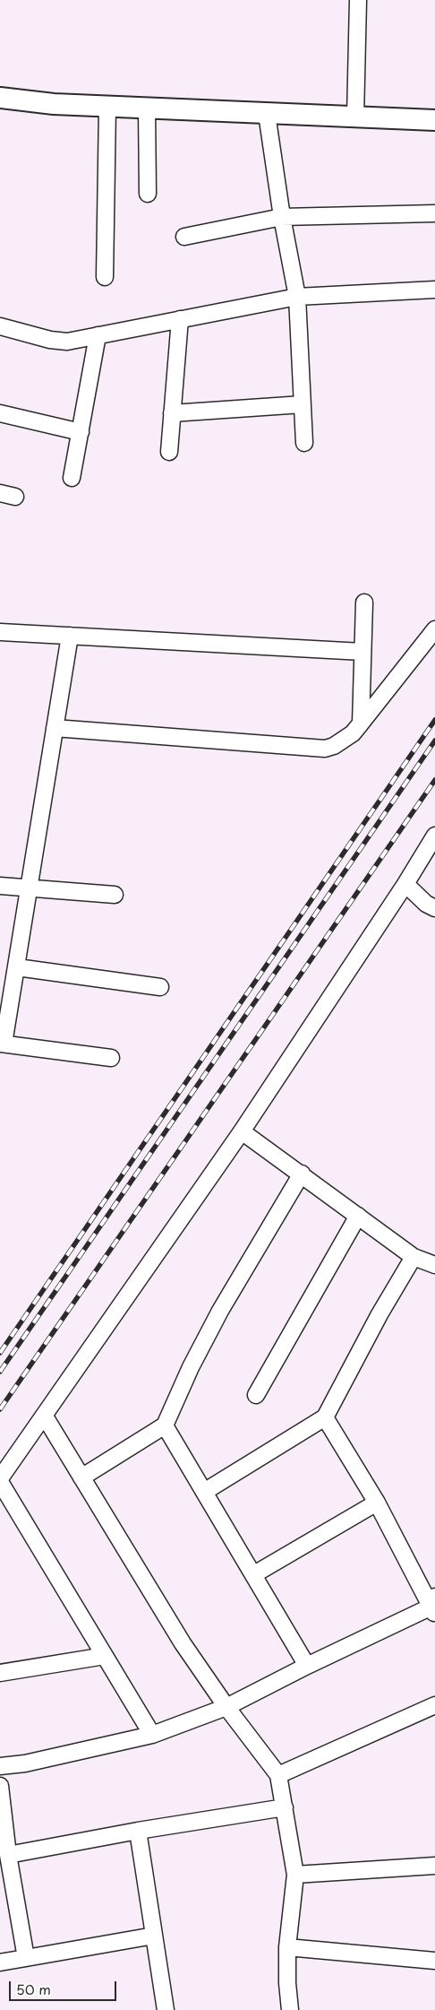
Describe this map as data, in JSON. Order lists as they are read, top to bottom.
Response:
{
  "scale_bar": "50 m"
}
